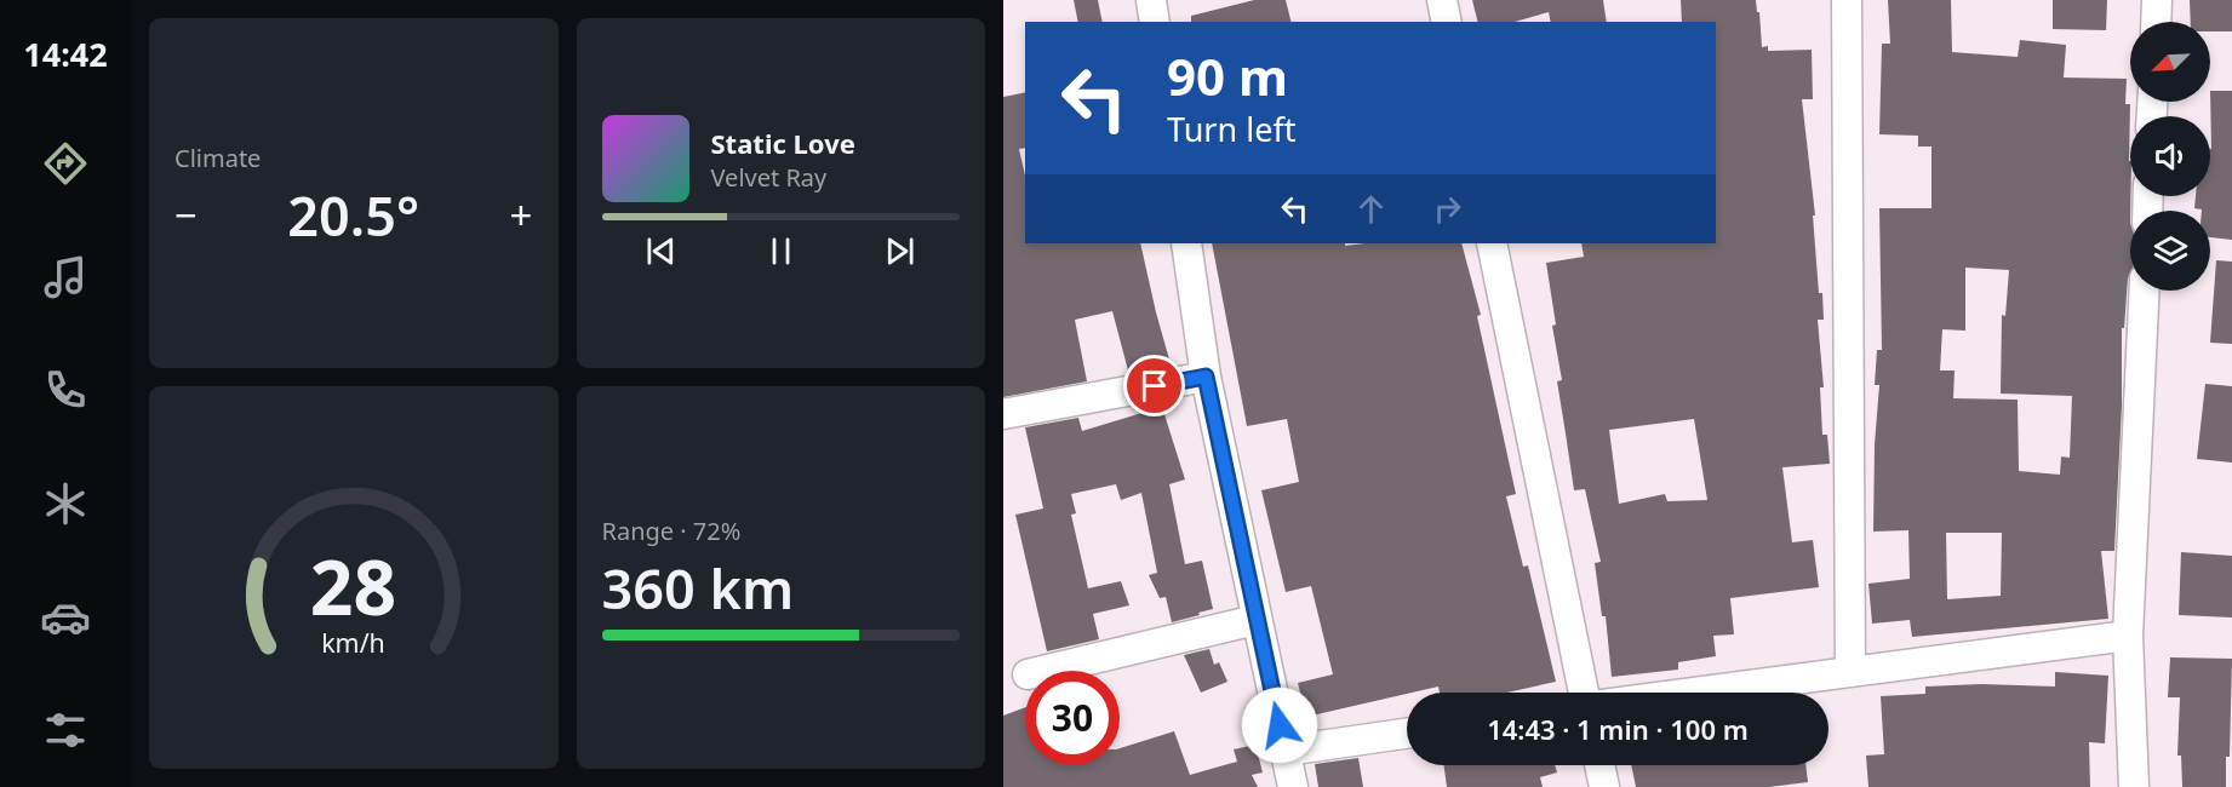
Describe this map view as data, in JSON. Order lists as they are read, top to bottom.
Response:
{
  "north": "bottom left",
  "page": {
    "tabs": "14:42",
    "tile": [
      "Climate",
      ["Range · 72%", "360 km"]
    ],
    "turn": ["90 m", "Turn left"],
    "song": ["Static Love", "Velvet Ray"],
    "heat": ["−", "20.5°", "+"],
    "limit": "30",
    "trip": "14:43 · 1 min · 100 m",
    "gauge": ["28", "km/h"]
  }
}
